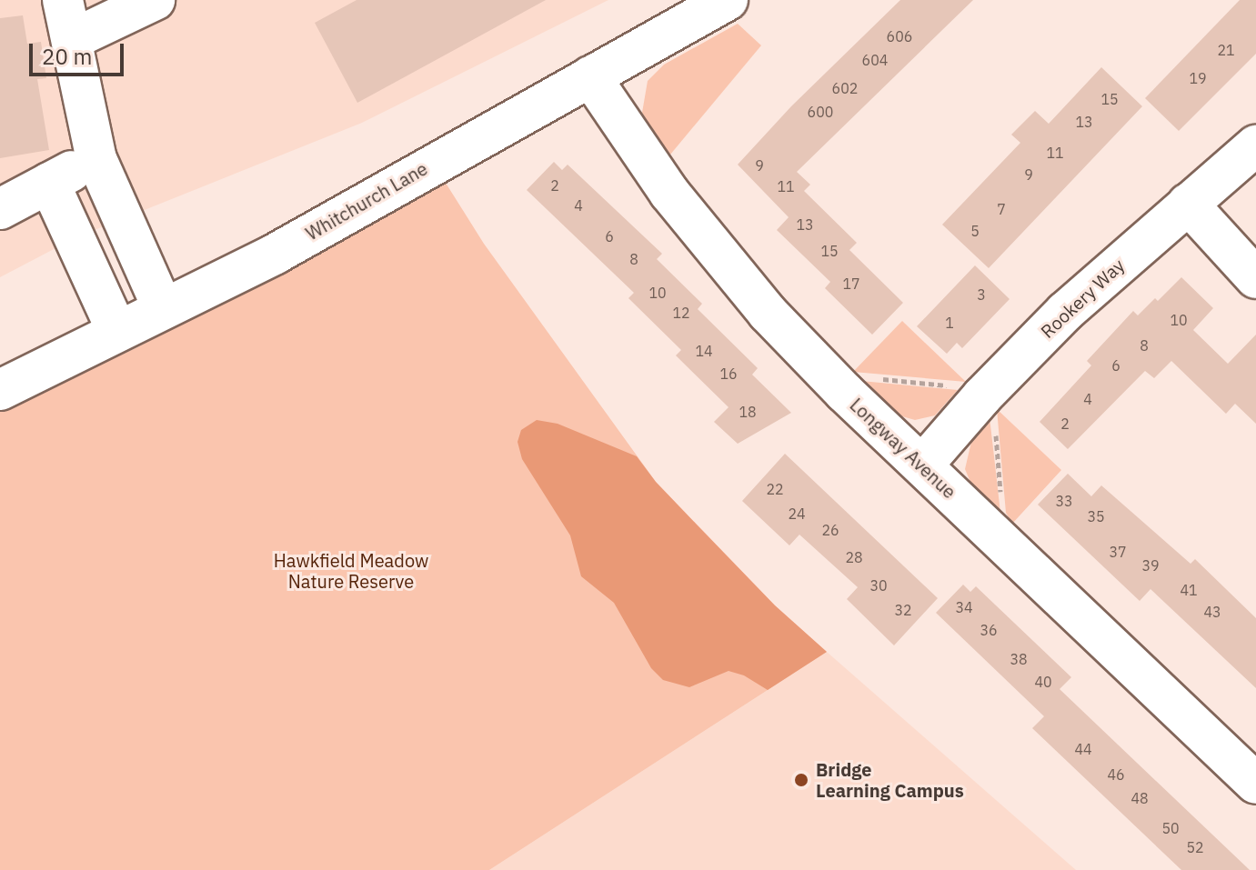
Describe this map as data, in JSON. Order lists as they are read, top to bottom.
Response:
{
  "streets": {
    "street": ["Whitchurch Lane", "Rookery Way", "Longway Avenue"]
  },
  "crossings": [
    ["Whitchurch Lane", "Longway Avenue"],
    ["Rookery Way", "Longway Avenue"]
  ],
  "parks": ["Hawkfield Meadow Nature Reserve"],
  "places": ["Bridge Learning Campus"],
  "house_numbers": [
    "606",
    "21",
    "604",
    "19",
    "602",
    "15",
    "600",
    "13",
    "11",
    "9",
    "9",
    "2",
    "11",
    "4",
    "7",
    "13",
    "5",
    "6",
    "15",
    "8",
    "17",
    "10",
    "3",
    "12",
    "10",
    "1",
    "8",
    "14",
    "6",
    "16",
    "4",
    "18",
    "2",
    "22",
    "33",
    "24",
    "35",
    "26",
    "37",
    "28",
    "39",
    "30",
    "41",
    "34",
    "32",
    "43",
    "36",
    "38",
    "40",
    "44",
    "46",
    "48",
    "50",
    "52"
  ],
  "scale_bar": "20 m"
}
